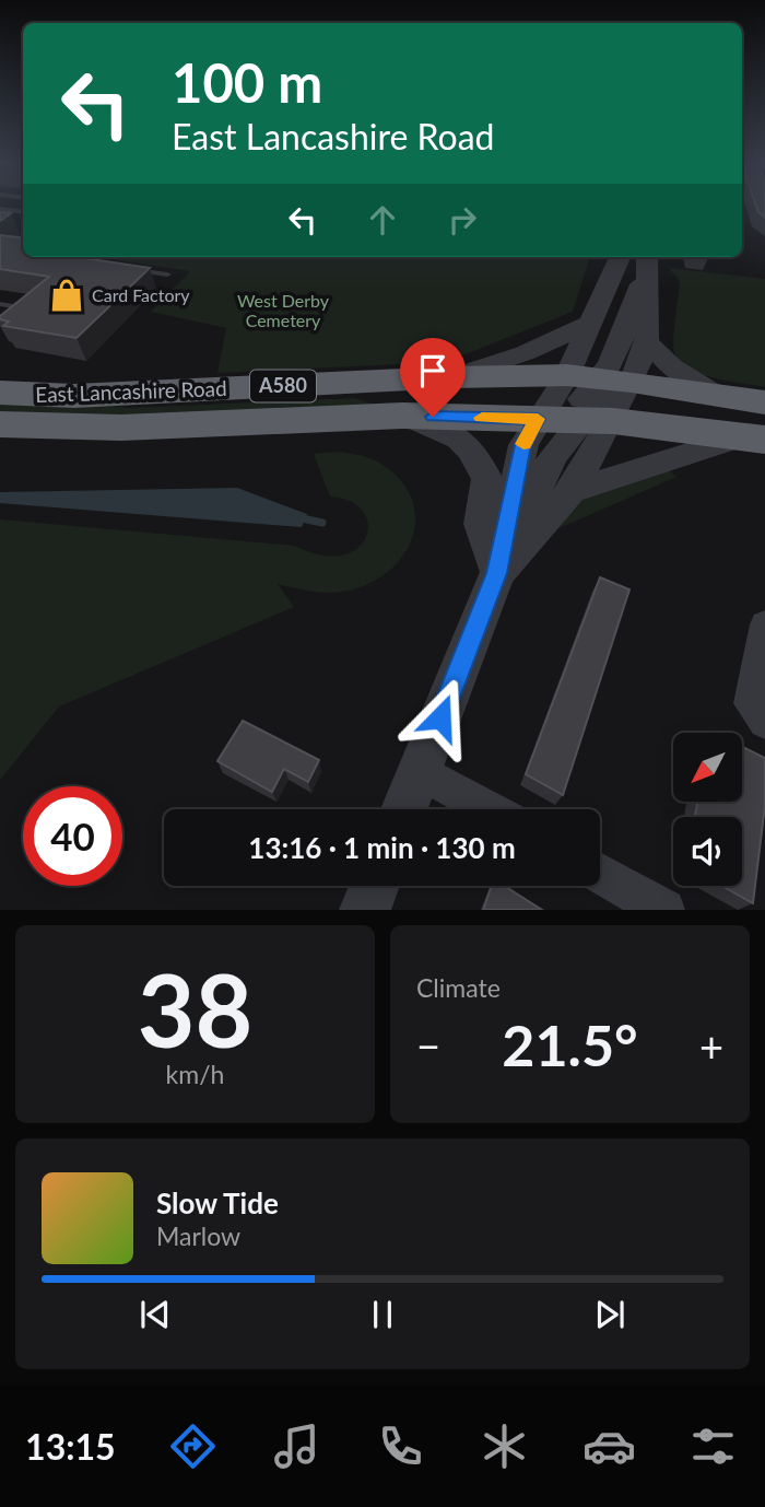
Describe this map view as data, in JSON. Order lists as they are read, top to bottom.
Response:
{
  "streets": {
    "highway": ["A580", "East Lancashire Road"]
  },
  "parks": ["West Derby Cemetery"],
  "places": {
    "shop": ["Card Factory"]
  },
  "north": "bottom left",
  "page": {
    "turn": ["100 m", "East Lancashire Road"],
    "limit": "40",
    "trip": "13:16 · 1 min · 130 m",
    "tile": [
      ["38", "km/h"],
      "Climate"
    ],
    "heat": ["−", "21.5°", "+"],
    "song": ["Slow Tide", "Marlow"],
    "tabs": "13:15"
  }
}
